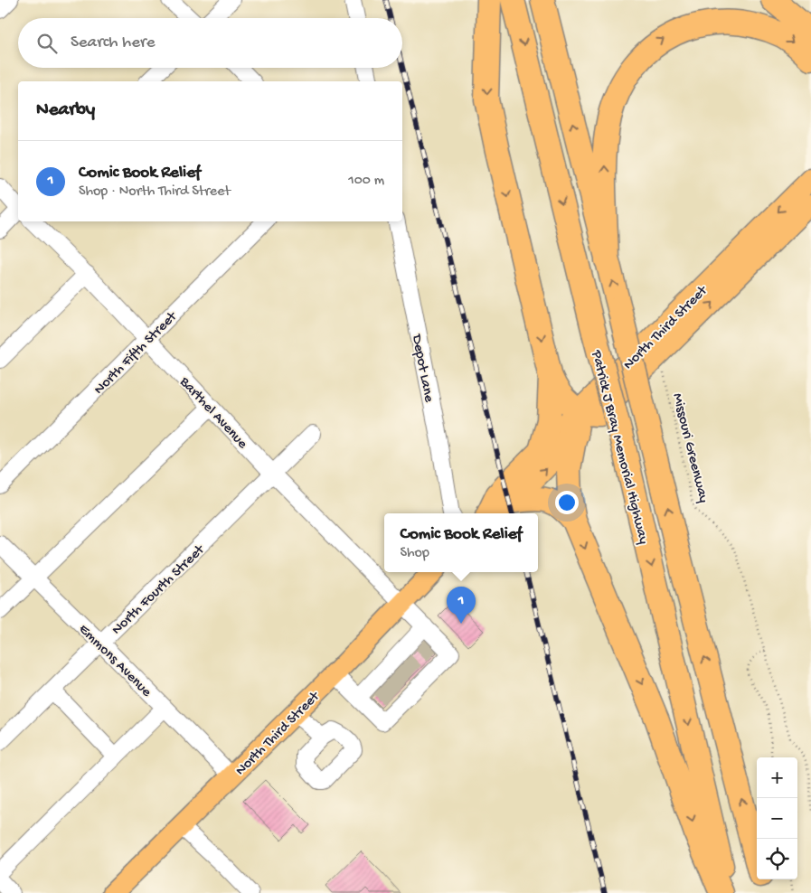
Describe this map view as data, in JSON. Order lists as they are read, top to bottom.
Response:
{
  "streets": {
    "highway": ["Patrick J Bray Memorial Highway"],
    "main road": ["North Third Street"],
    "street": [
      "North Fifth Street",
      "Depot Lane",
      "Barthel Avenue",
      "North Fourth Street",
      "Emmons Avenue"
    ],
    "path": ["Missouri Greenway"]
  },
  "crossings": [
    ["North Third Street", "Barthel Avenue"],
    ["North Third Street", "Emmons Avenue"],
    ["North Fifth Street", "Barthel Avenue"],
    ["Barthel Avenue", "North Fourth Street"],
    ["North Fourth Street", "Emmons Avenue"]
  ],
  "page": {
    "search": "Search here",
    "heading": "Nearby",
    "list": [
      {
        "mark": "1",
        "name": "Comic Book Relief",
        "note": "Shop · North Third Street",
        "value": "100 m"
      }
    ],
    "popup": ["Comic Book Relief", "Shop"],
    "pins": "1",
    "map_buttons": ["+", "−"]
  }
}
